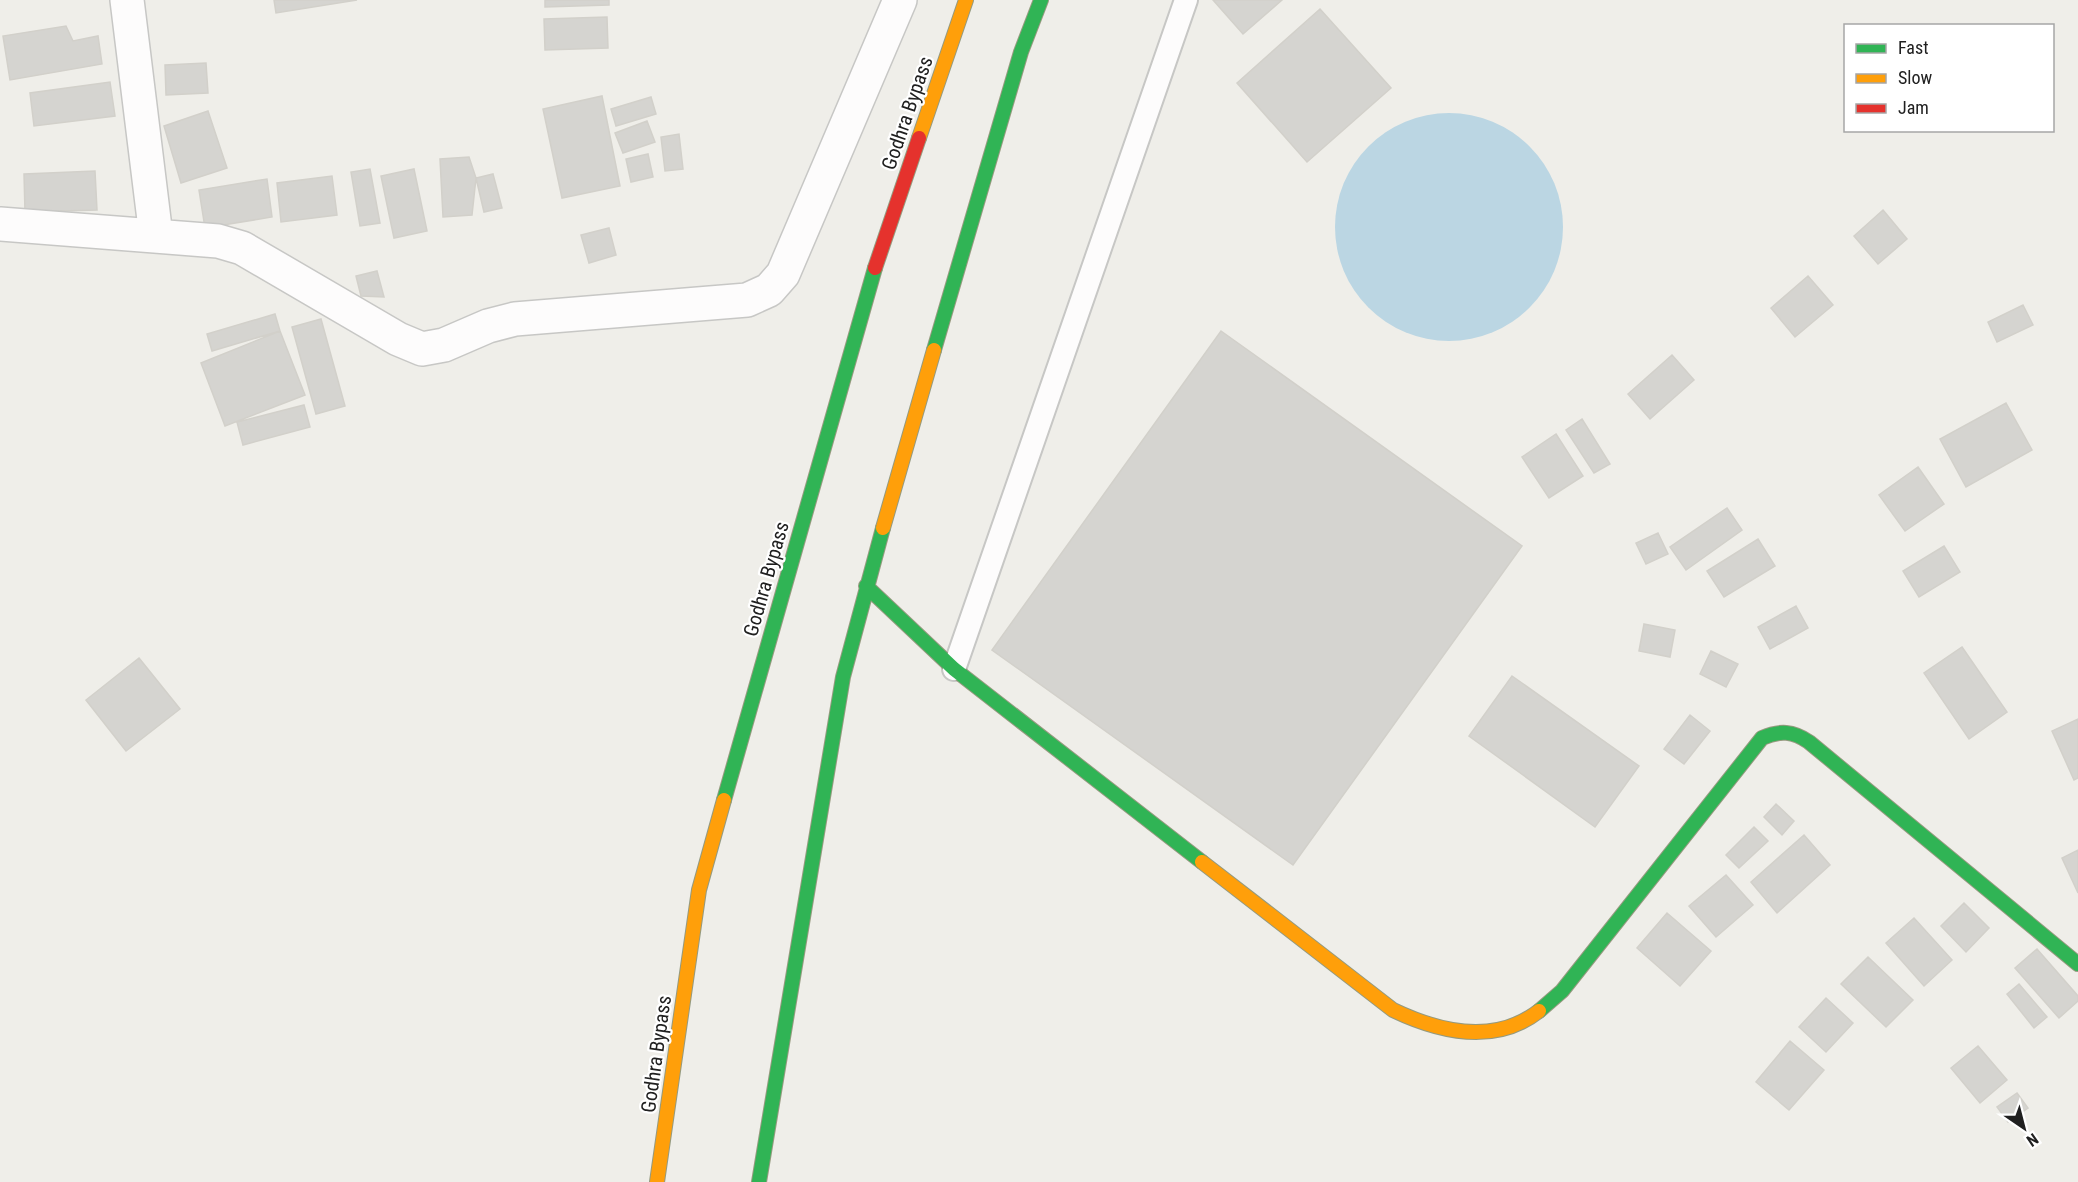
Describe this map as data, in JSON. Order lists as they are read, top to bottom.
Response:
{
  "streets": {
    "main road": ["Godhra Bypass"]
  },
  "legend": ["Fast", "Slow", "Jam"],
  "north": "bottom right"
}
